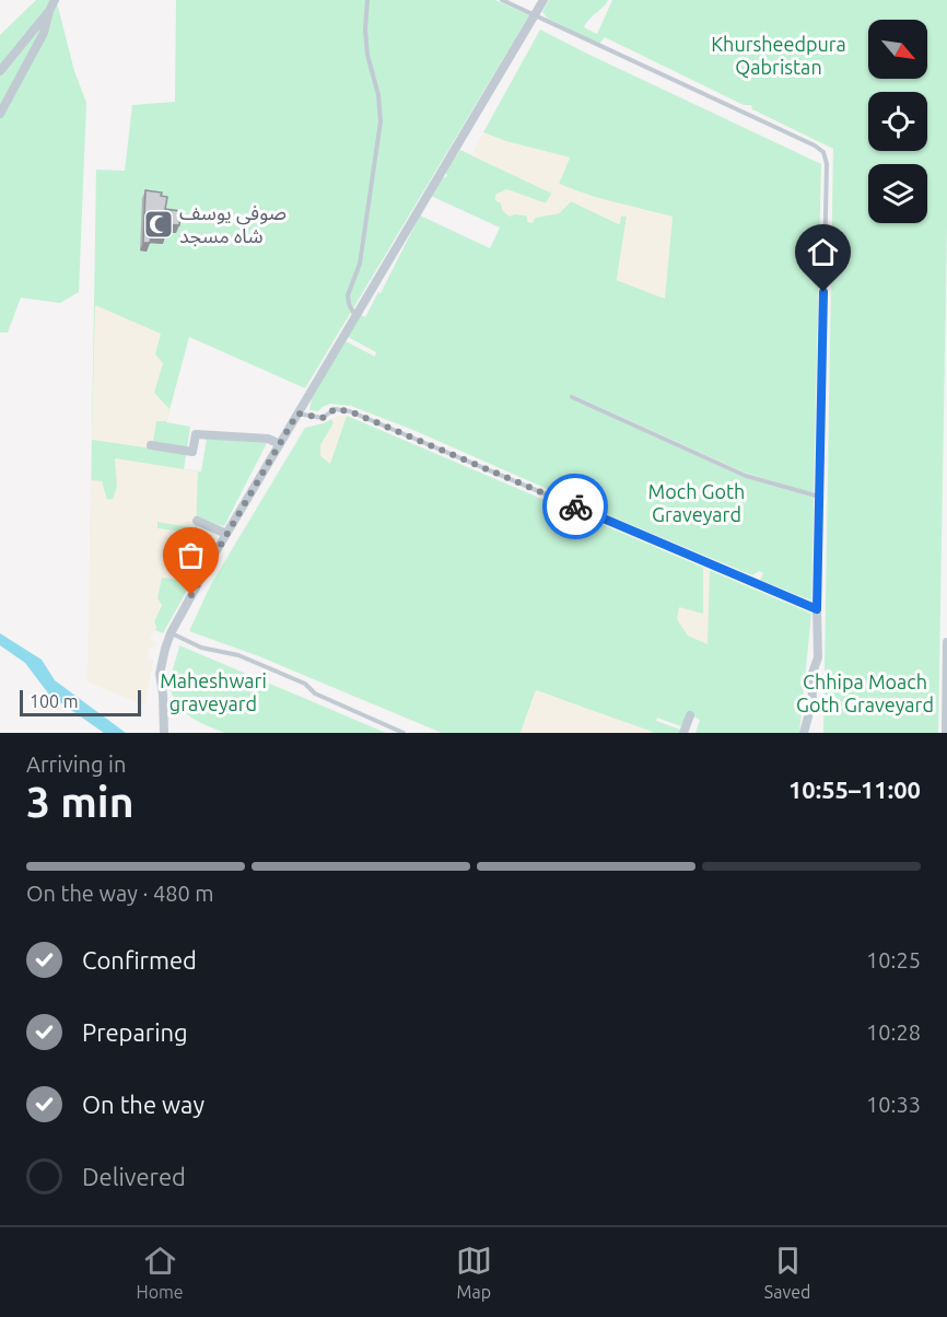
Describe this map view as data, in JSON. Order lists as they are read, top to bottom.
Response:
{
  "parks": [
    "Khursheedpura Qabristan",
    "Moch Goth Graveyard",
    "Maheshwari graveyard",
    "Chhipa Moach Goth Graveyard"
  ],
  "places": {
    "mosque": ["صوفی یوسف شاہ مسجد"]
  },
  "scale_bar": "100 m",
  "north": "bottom right",
  "page": {
    "scale": "100 m",
    "heading": ["3 min", "Arriving in", "10:55–11:00"],
    "bar": "On the way · 480 m",
    "list": [
      ["Confirmed", "10:25"],
      ["Preparing", "10:28"],
      ["On the way", "10:33"],
      "Delivered"
    ],
    "tabs": ["Home", "Map", "Saved"]
  }
}
